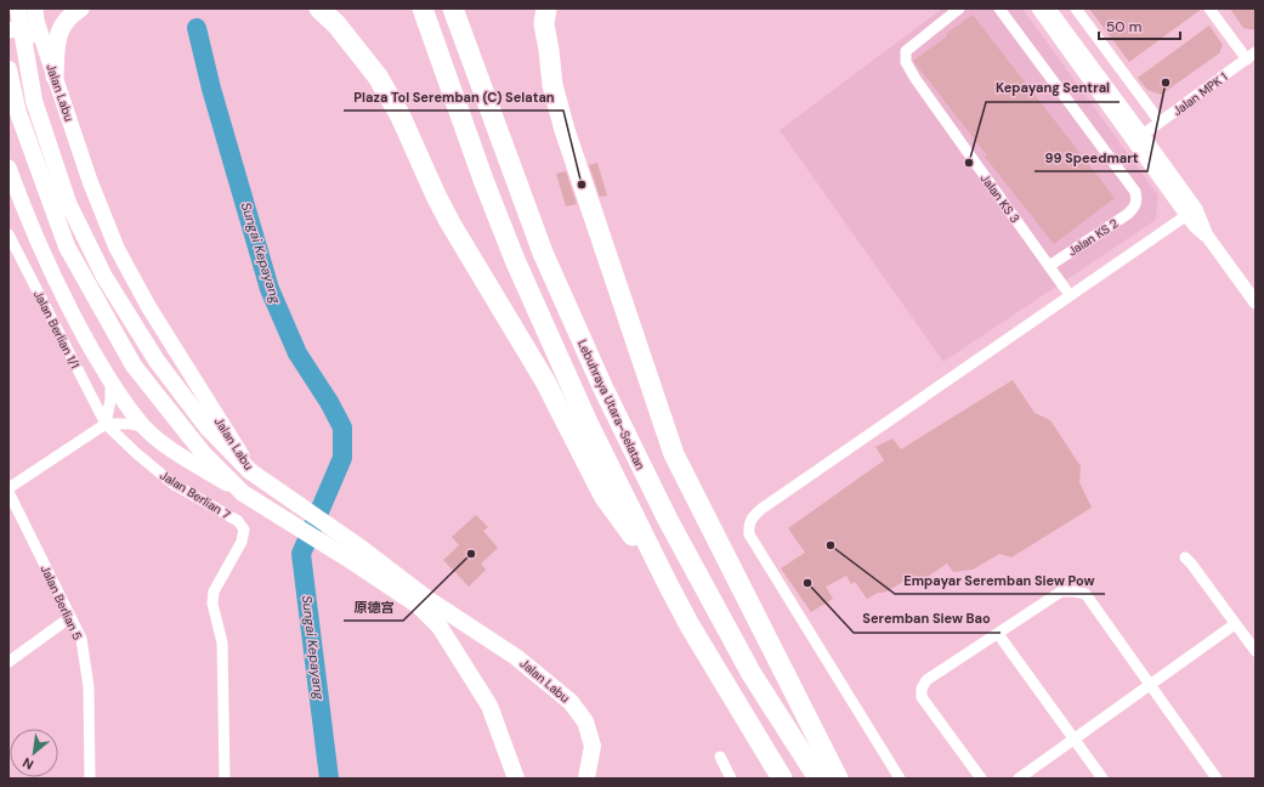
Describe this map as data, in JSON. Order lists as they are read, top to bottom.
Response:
{
  "streets": {
    "highway": ["Lebuhraya Utara–Selatan"],
    "main road": ["Jalan Labu"],
    "street": [
      "Jalan MPK 1",
      "Jalan KS 3",
      "Jalan KS 2",
      "Jalan Berlian 1/1",
      "Jalan Berlian 7",
      "Jalan Berlian 5"
    ]
  },
  "crossings": [
    ["Jalan KS 3", "Jalan KS 2"],
    ["Jalan Berlian 1/1", "Jalan Berlian 7"]
  ],
  "water": ["Sungai Kepayang"],
  "places": [
    "99 Speedmart",
    "Kepayang Sentral",
    "Plaza Tol Seremban (C) Selatan",
    "Empayar Seremban Siew Pow",
    "原德宫",
    "Seremban Siew Bao"
  ],
  "scale_bar": "50 m",
  "north": "bottom left"
}
